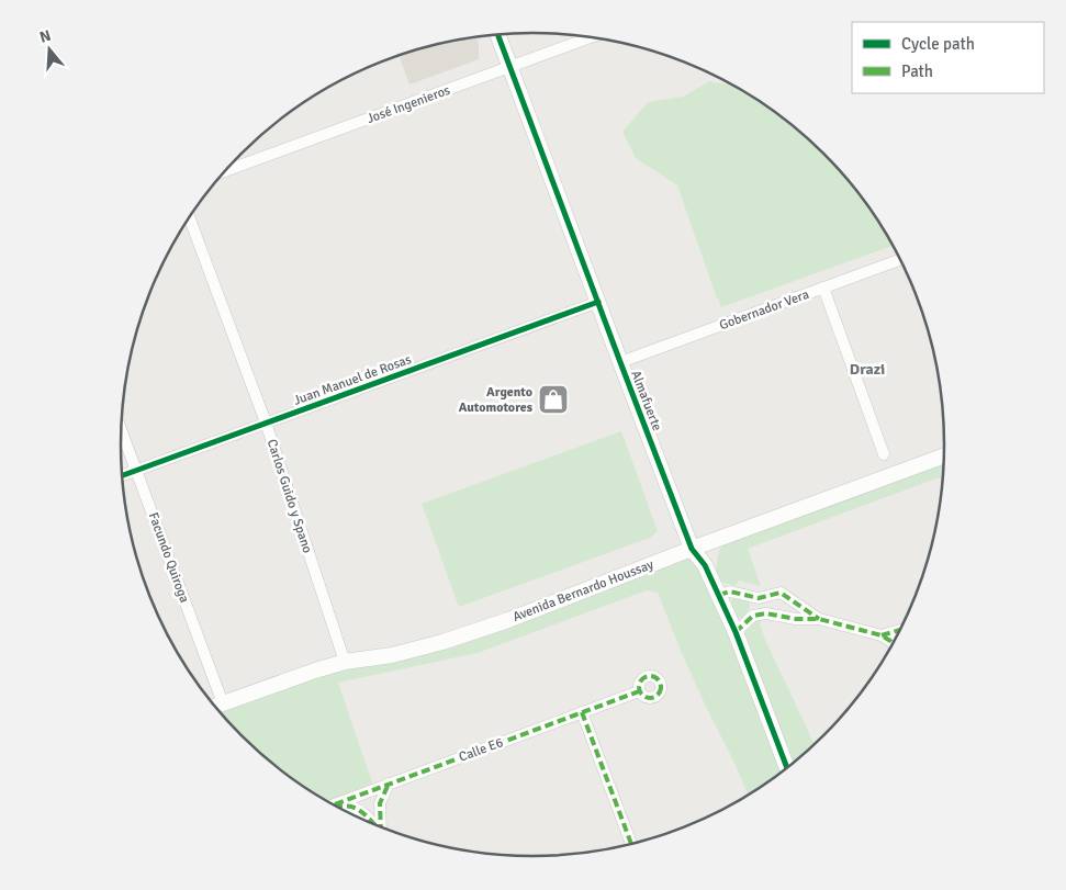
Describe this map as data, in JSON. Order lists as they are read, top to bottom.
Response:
{
  "streets": {
    "street": [
      "José Ingenieros",
      "Gobernador Vera",
      "Juan Manuel de Rosas",
      "Almafuerte",
      "Carlos Guido y Spano",
      "Facundo Quiroga",
      "Avenida Bernardo Houssay",
      "Calle E6"
    ]
  },
  "crossings": [
    ["José Ingenieros", "Almafuerte"],
    ["Gobernador Vera", "Almafuerte"],
    ["Juan Manuel de Rosas", "Almafuerte"],
    ["Juan Manuel de Rosas", "Carlos Guido y Spano"],
    ["Juan Manuel de Rosas", "Facundo Quiroga"],
    ["Almafuerte", "Avenida Bernardo Houssay"],
    ["Carlos Guido y Spano", "Avenida Bernardo Houssay"],
    ["Facundo Quiroga", "Avenida Bernardo Houssay"]
  ],
  "districts": ["Drazi"],
  "places": {
    "shop": ["Argento Automotores"]
  },
  "legend": ["Cycle path", "Path"],
  "north": "top"
}
